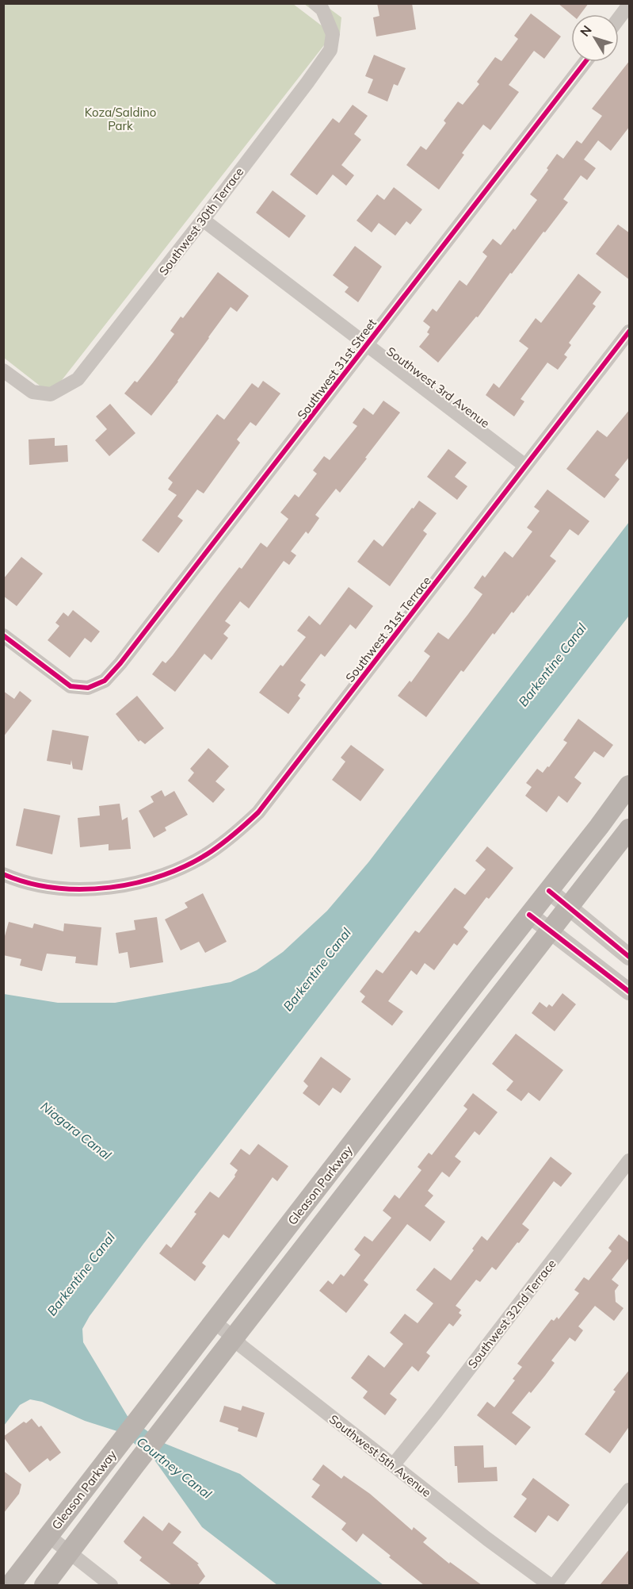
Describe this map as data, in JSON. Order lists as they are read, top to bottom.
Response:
{
  "streets": {
    "main road": ["Gleason Parkway"],
    "street": [
      "Southwest 30th Terrace",
      "Southwest 31st Street",
      "Southwest 3rd Avenue",
      "Southwest 31st Terrace",
      "Southwest 32nd Terrace",
      "Southwest 5th Avenue"
    ]
  },
  "crossings": [
    ["Southwest 30th Terrace", "Southwest 3rd Avenue"],
    ["Southwest 31st Street", "Southwest 3rd Avenue"],
    ["Southwest 3rd Avenue", "Southwest 31st Terrace"],
    ["Gleason Parkway", "Southwest 5th Avenue"],
    ["Southwest 32nd Terrace", "Southwest 5th Avenue"]
  ],
  "water": ["Barkentine Canal", "Niagara Canal", "Courtney Canal"],
  "parks": ["Koza/Saldino Park"],
  "north": "top left"
}
